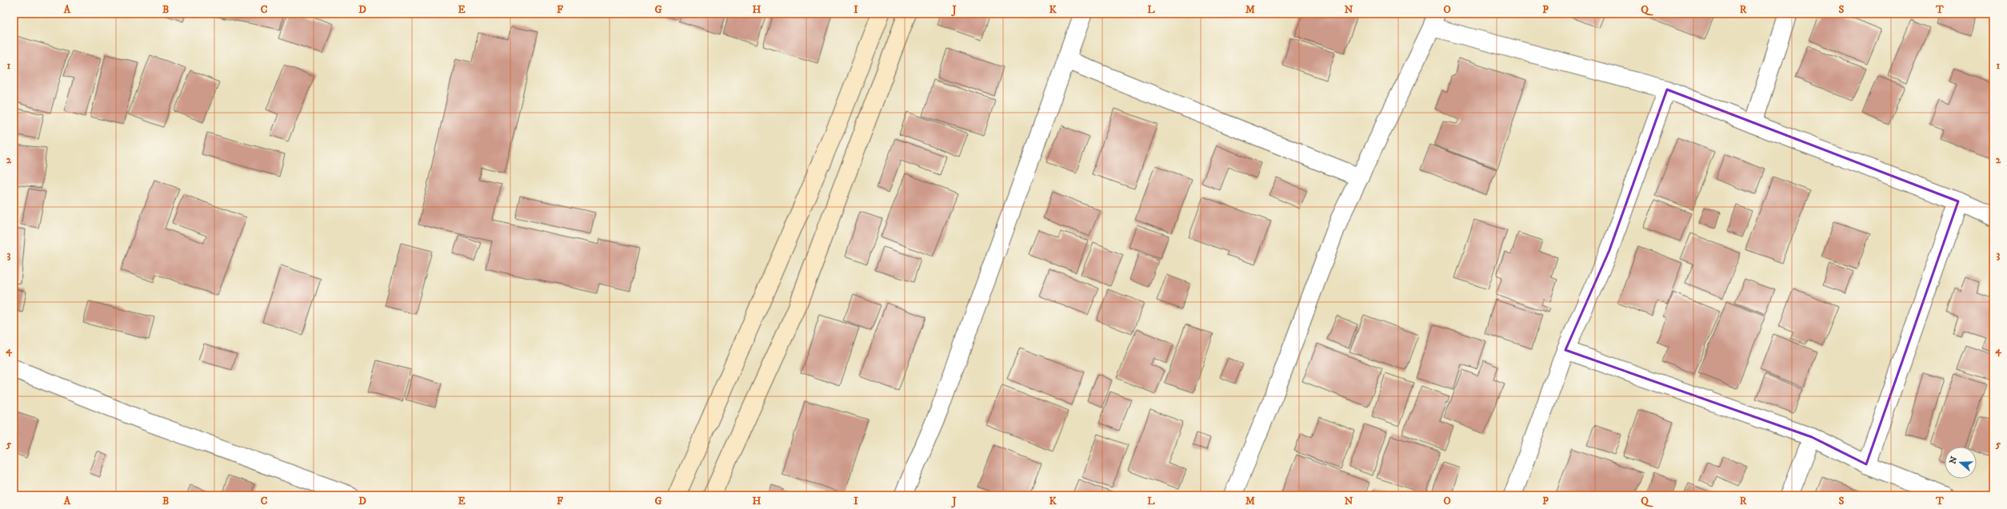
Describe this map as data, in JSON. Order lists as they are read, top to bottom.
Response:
{
  "north": "left",
  "grid": {
    "columns": [
      "A",
      "B",
      "C",
      "D",
      "E",
      "F",
      "G",
      "H",
      "I",
      "J",
      "K",
      "L",
      "M",
      "N",
      "O",
      "P",
      "Q",
      "R",
      "S",
      "T"
    ],
    "rows": [
      "1",
      "2",
      "3",
      "4",
      "5"
    ]
  }
}
